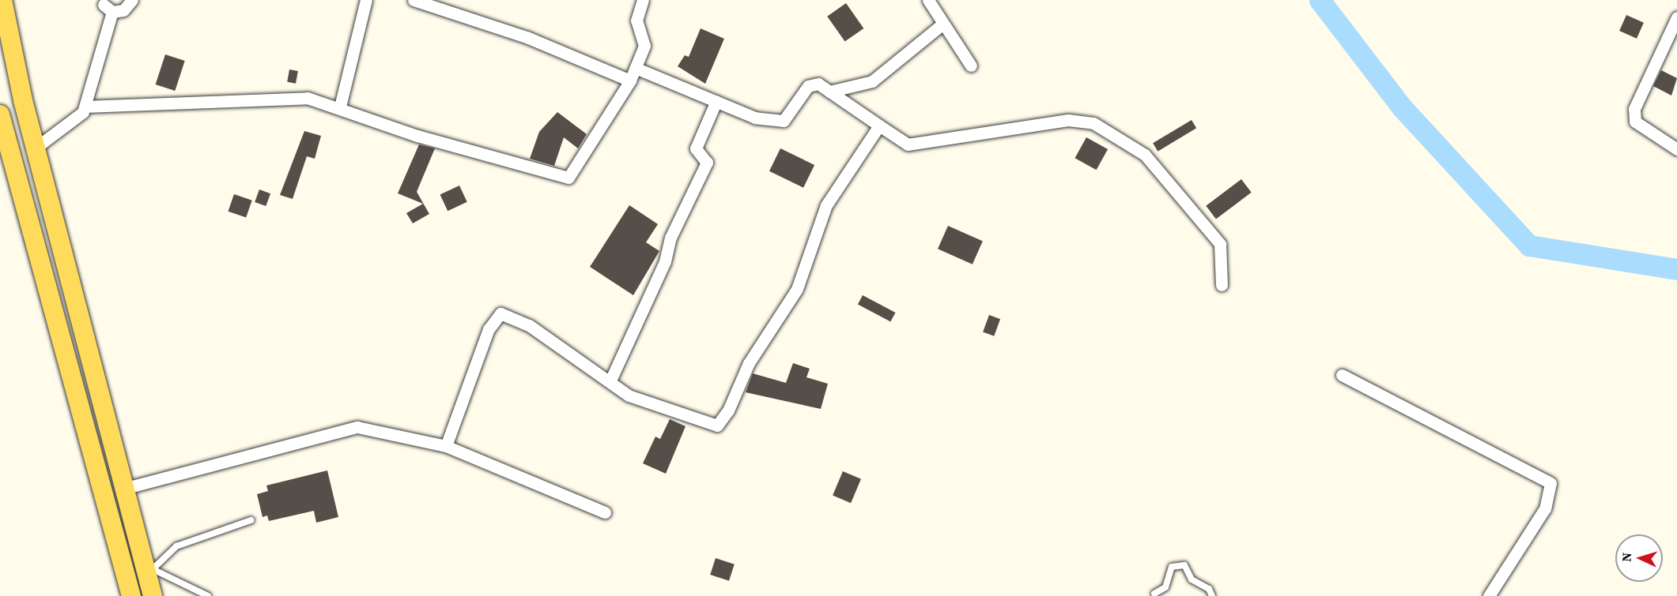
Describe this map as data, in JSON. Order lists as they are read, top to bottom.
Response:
{
  "north": "left"
}
